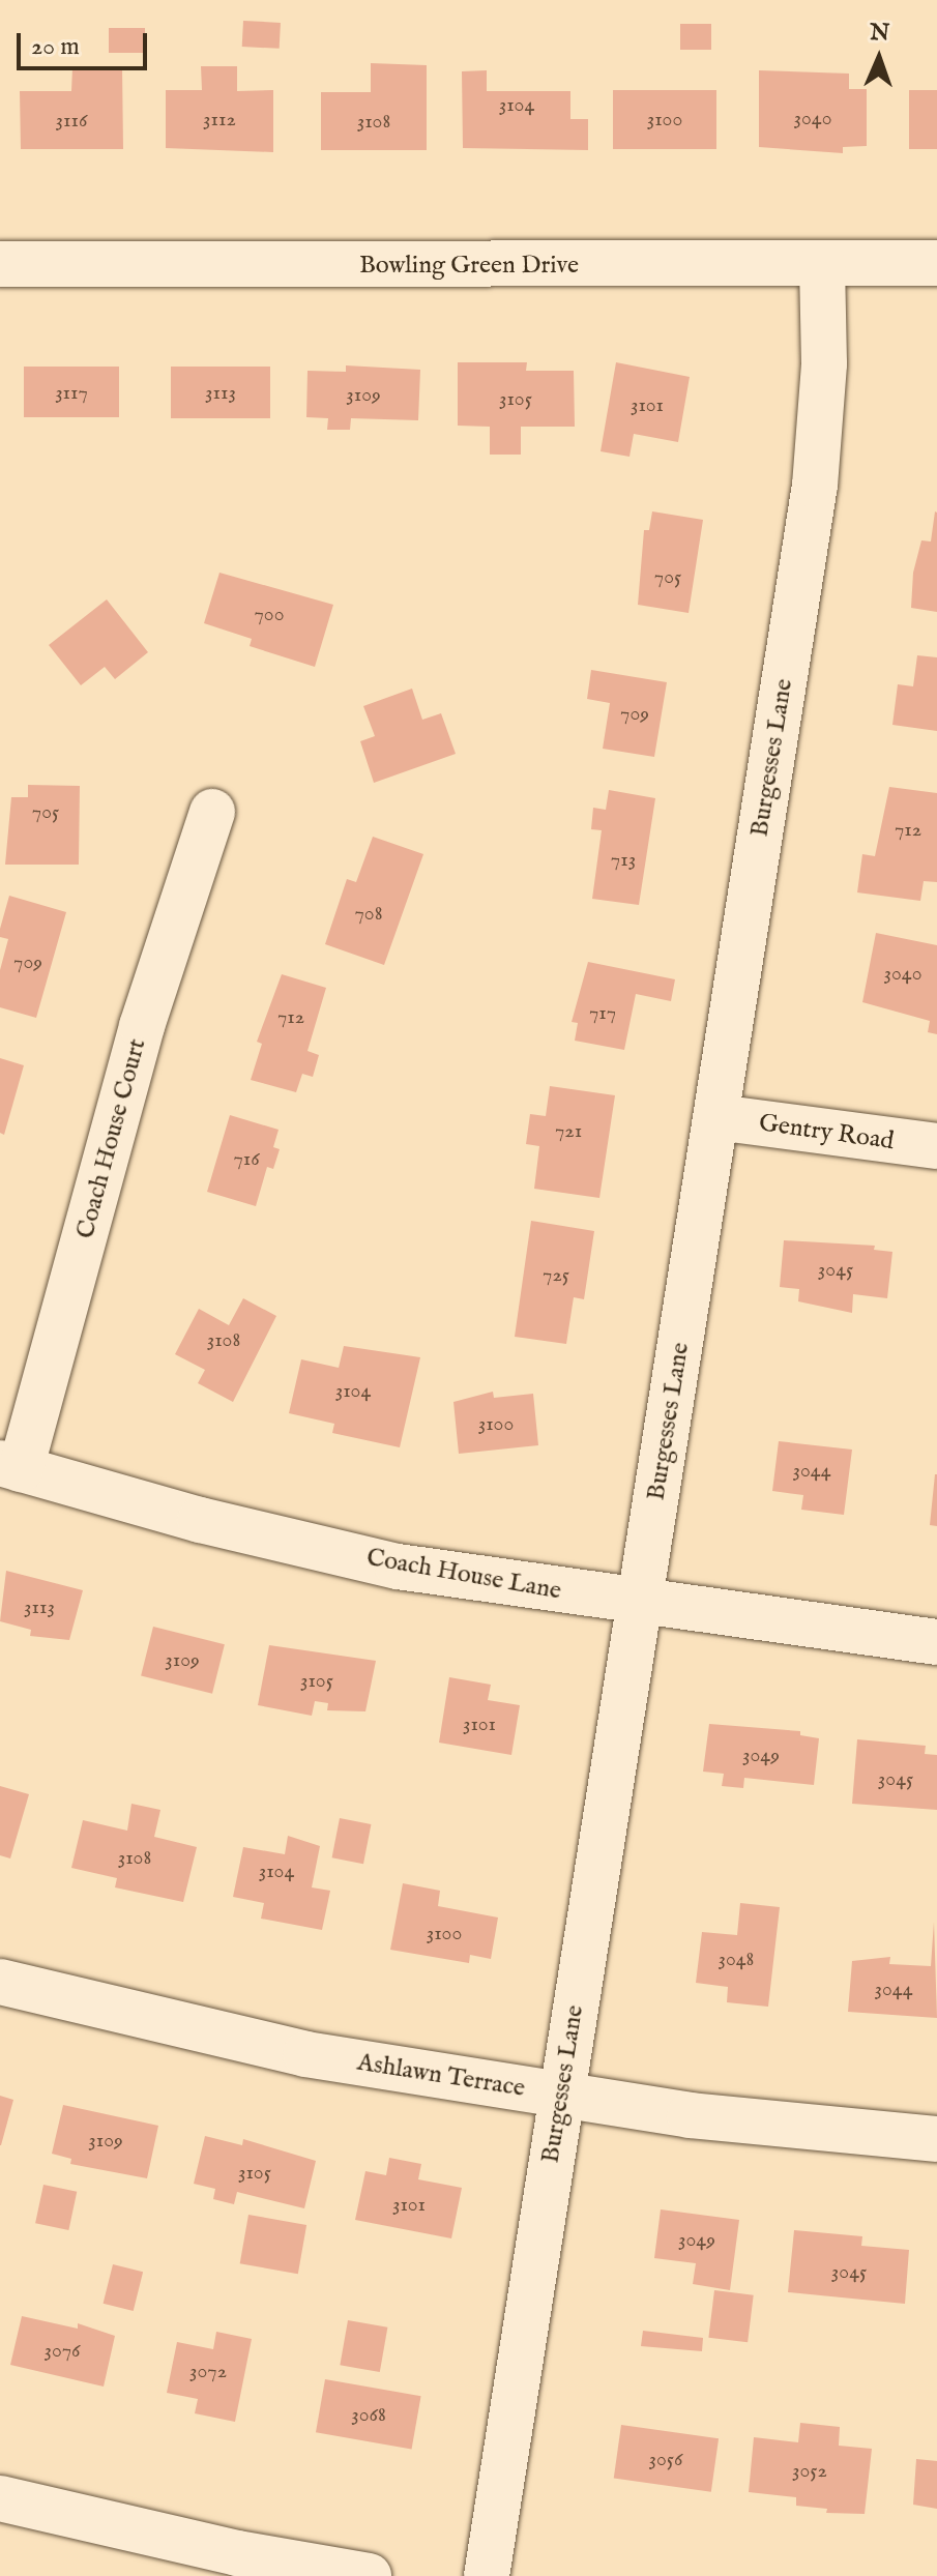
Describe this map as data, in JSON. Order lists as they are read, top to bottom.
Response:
{
  "streets": {
    "street": [
      "Bowling Green Drive",
      "Burgesses Lane",
      "Gentry Road",
      "Coach House Court",
      "Coach House Lane",
      "Ashlawn Terrace"
    ]
  },
  "crossings": [
    ["Bowling Green Drive", "Burgesses Lane"],
    ["Burgesses Lane", "Gentry Road"],
    ["Burgesses Lane", "Coach House Lane"],
    ["Burgesses Lane", "Ashlawn Terrace"],
    ["Coach House Court", "Coach House Lane"]
  ],
  "house_numbers": [
    "3104",
    "3040",
    "3112",
    "3100",
    "3116",
    "3108",
    "3117",
    "3113",
    "3109",
    "3105",
    "3101",
    "705",
    "700",
    "709",
    "705",
    "712",
    "713",
    "708",
    "709",
    "3040",
    "717",
    "712",
    "721",
    "716",
    "3045",
    "725",
    "3108",
    "3104",
    "3100",
    "3044",
    "3113",
    "3109",
    "3105",
    "3101",
    "3049",
    "3045",
    "3108",
    "3104",
    "3100",
    "3048",
    "3044",
    "3109",
    "3105",
    "3101",
    "3049",
    "3045",
    "3076",
    "3072",
    "3068",
    "3056",
    "3052"
  ],
  "scale_bar": "20 m",
  "north": "top"
}
